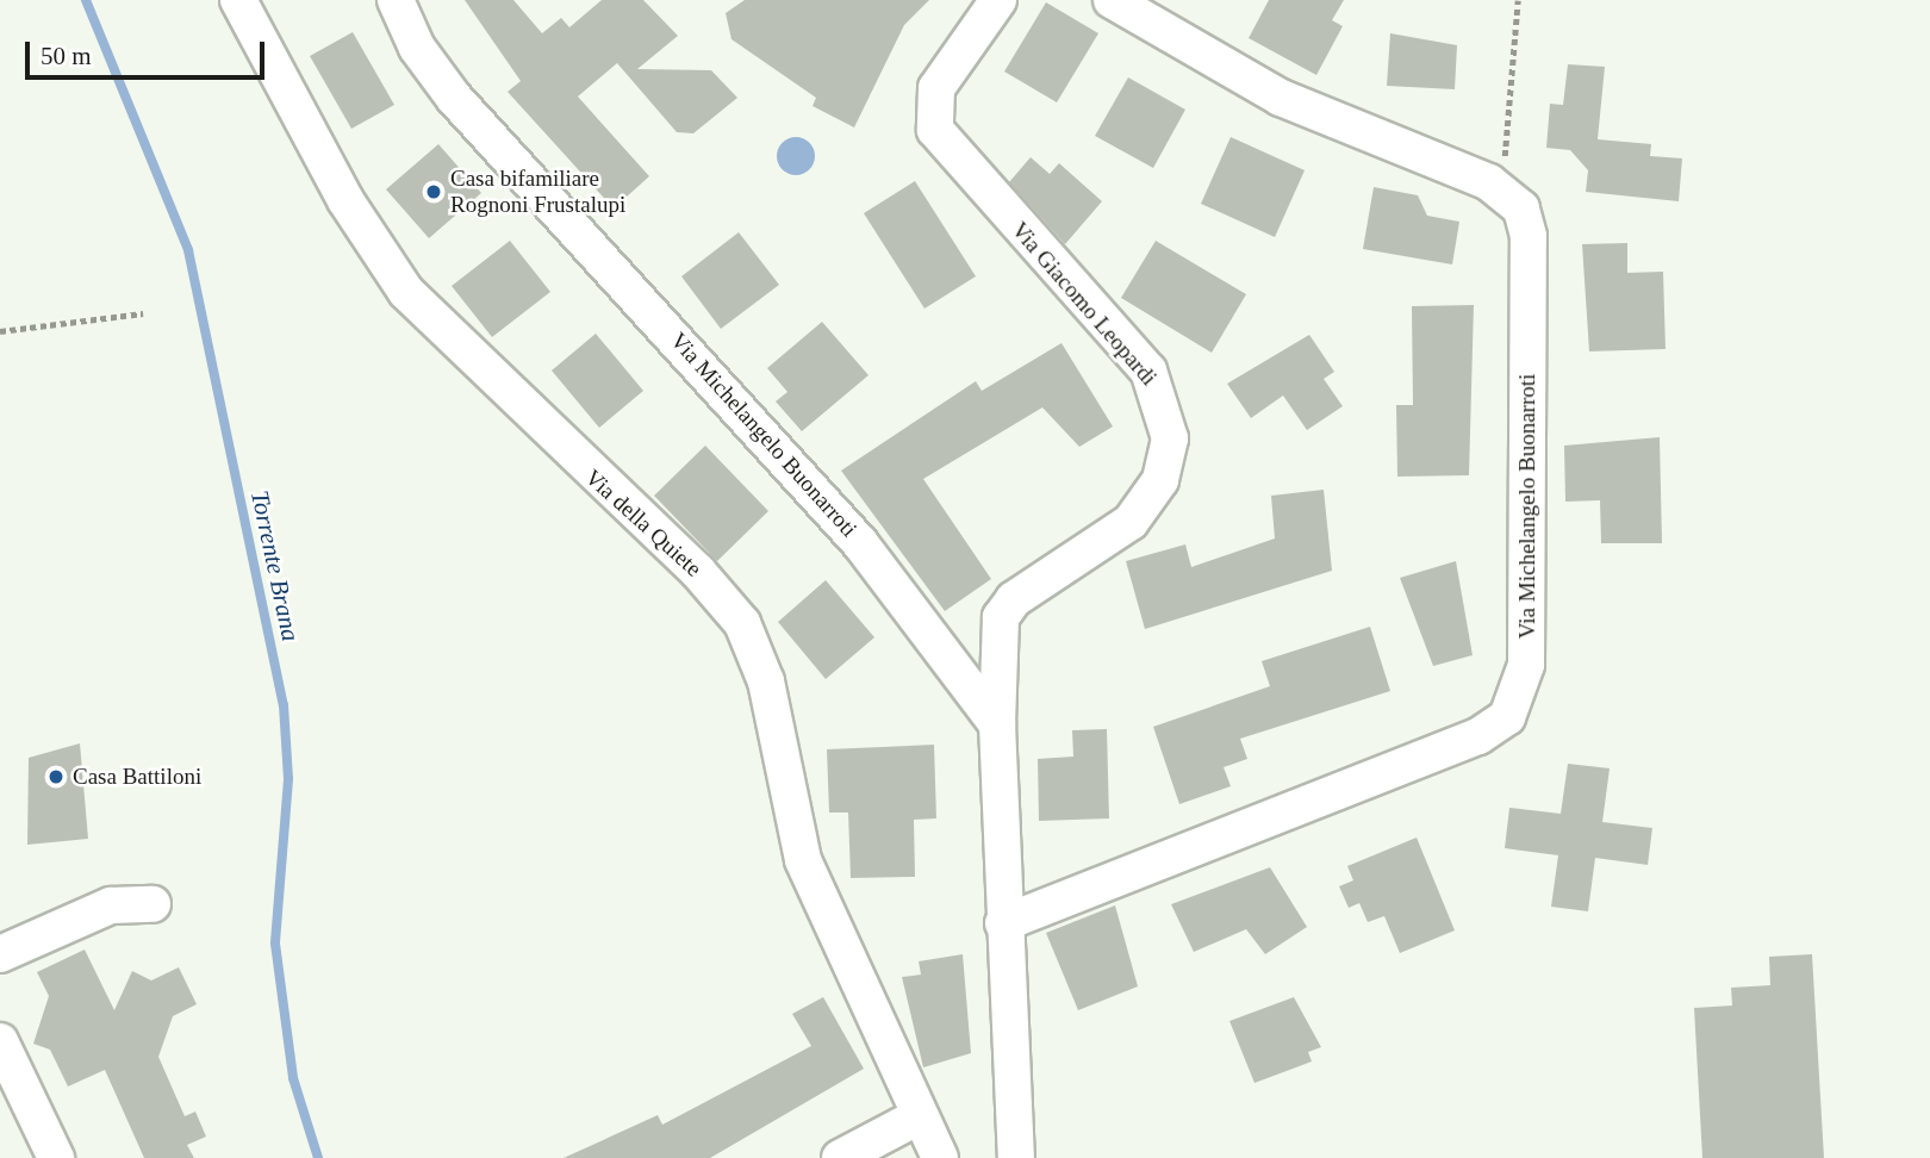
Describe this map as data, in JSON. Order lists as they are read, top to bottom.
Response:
{
  "streets": {
    "street": ["Via Giacomo Leopardi", "Via Michelangelo Buonarroti", "Via della Quiete"]
  },
  "crossings": [
    ["Via Giacomo Leopardi", "Via Michelangelo Buonarroti"]
  ],
  "water": ["Torrente Brana"],
  "places": ["Casa bifamiliare Rognoni Frustalupi", "Casa Battiloni"],
  "scale_bar": "50 m"
}
